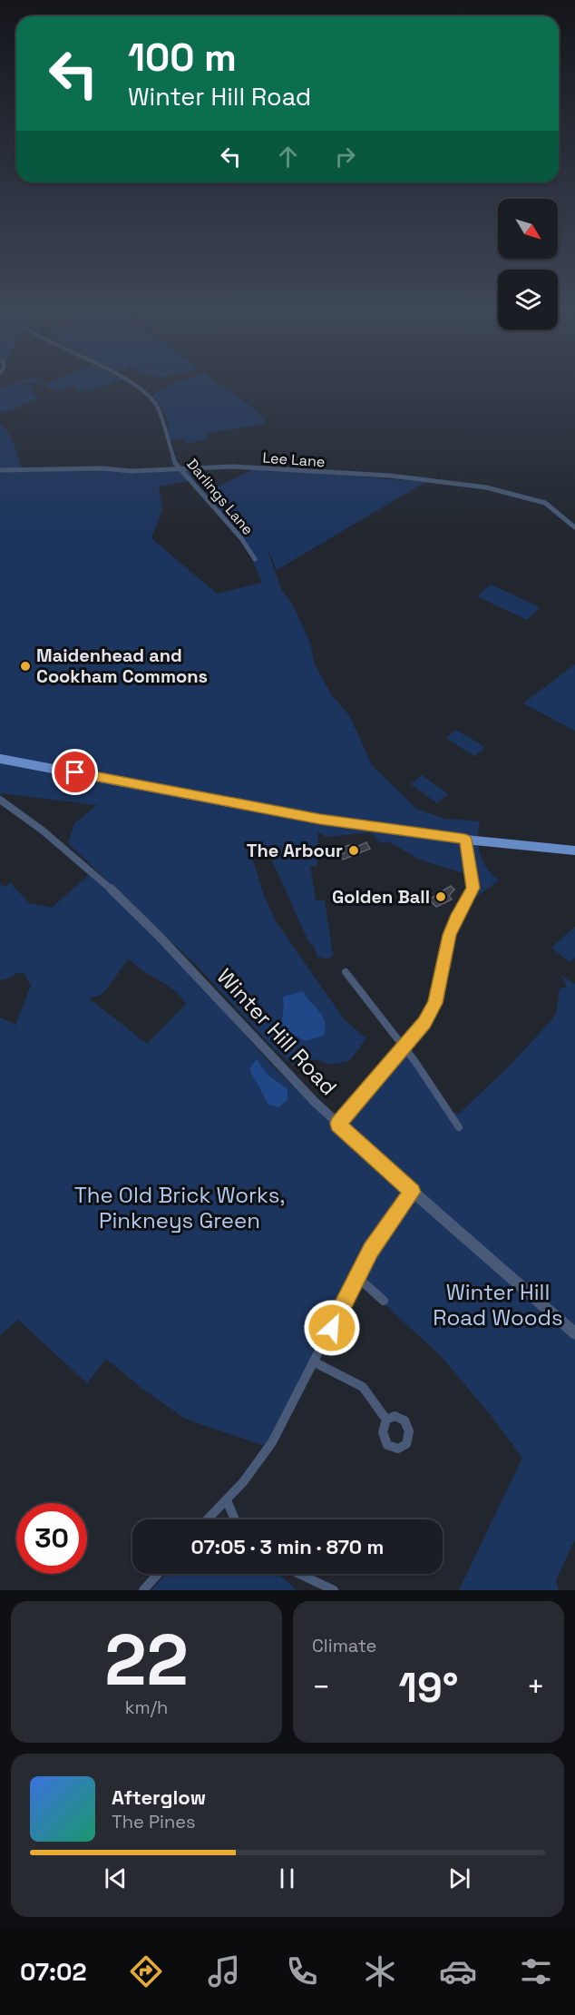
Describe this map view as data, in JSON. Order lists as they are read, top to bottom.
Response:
{
  "streets": {
    "street": ["Lee Lane", "Darlings Lane", "Winter Hill Road"]
  },
  "crossings": [
    ["Lee Lane", "Darlings Lane"]
  ],
  "parks": ["The Old Brick Works, Pinkneys Green", "Winter Hill Road Woods"],
  "places": ["Maidenhead and Cookham Commons", "The Arbour", "Golden Ball"],
  "north": "bottom right",
  "page": {
    "turn": ["100 m", "Winter Hill Road"],
    "limit": "30",
    "trip": "07:05 · 3 min · 870 m",
    "tile": [
      ["22", "km/h"],
      "Climate"
    ],
    "heat": ["−", "19°", "+"],
    "song": ["Afterglow", "The Pines"],
    "tabs": "07:02"
  }
}
